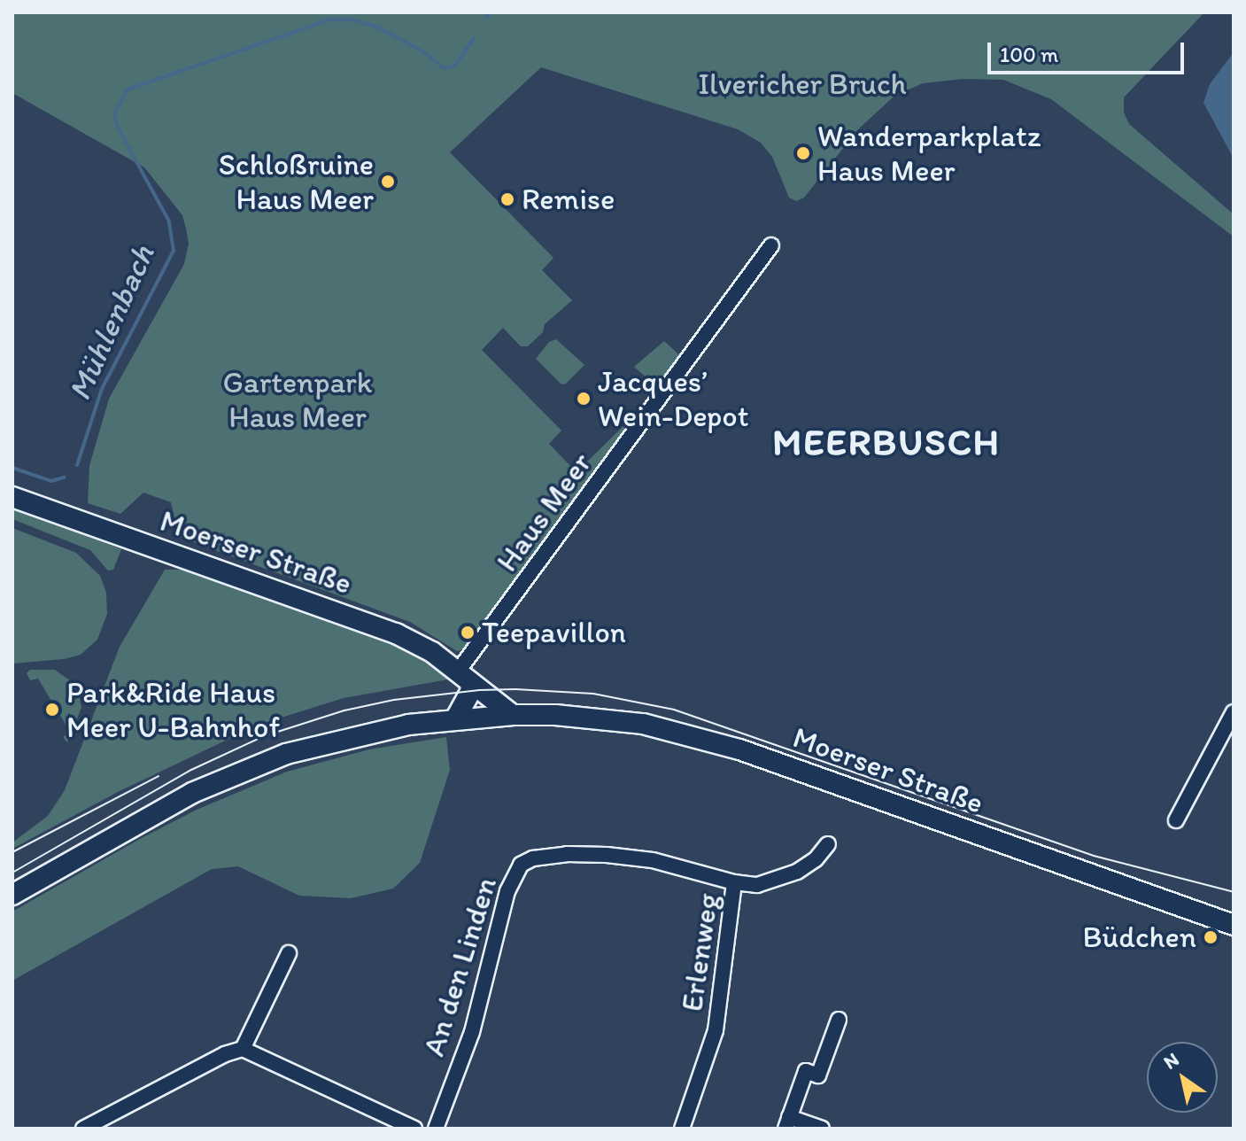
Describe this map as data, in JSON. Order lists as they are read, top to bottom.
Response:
{
  "streets": {
    "main road": ["Moerser Straße"],
    "street": ["Haus Meer", "Erlenweg", "An den Linden"]
  },
  "crossings": [
    ["Haus Meer", "Moerser Straße"],
    ["Erlenweg", "An den Linden"]
  ],
  "districts": ["MEERBUSCH"],
  "water": ["Mühlenbach"],
  "parks": ["Ilvericher Bruch", "Gartenpark Haus Meer"],
  "places": [
    "Wanderparkplatz Haus Meer",
    "Schloßruine Haus Meer",
    "Remise",
    "Jacques’ Wein-Depot",
    "Teepavillon",
    "Park&Ride Haus Meer U-Bahnhof",
    "Büdchen"
  ],
  "scale_bar": "100 m",
  "north": "top left"
}
